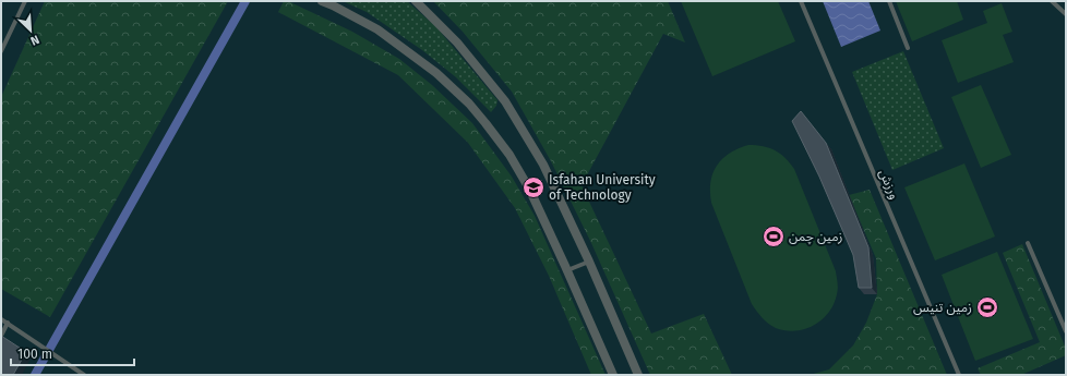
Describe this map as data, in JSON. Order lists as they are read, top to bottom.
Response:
{
  "streets": {
    "lane": ["ورزش"]
  },
  "places": {
    "school or university": ["Isfahan University of Technology"],
    "sports": ["زمین چمن", "زمین تنیس"]
  },
  "scale_bar": "100 m",
  "north": "bottom right"
}
